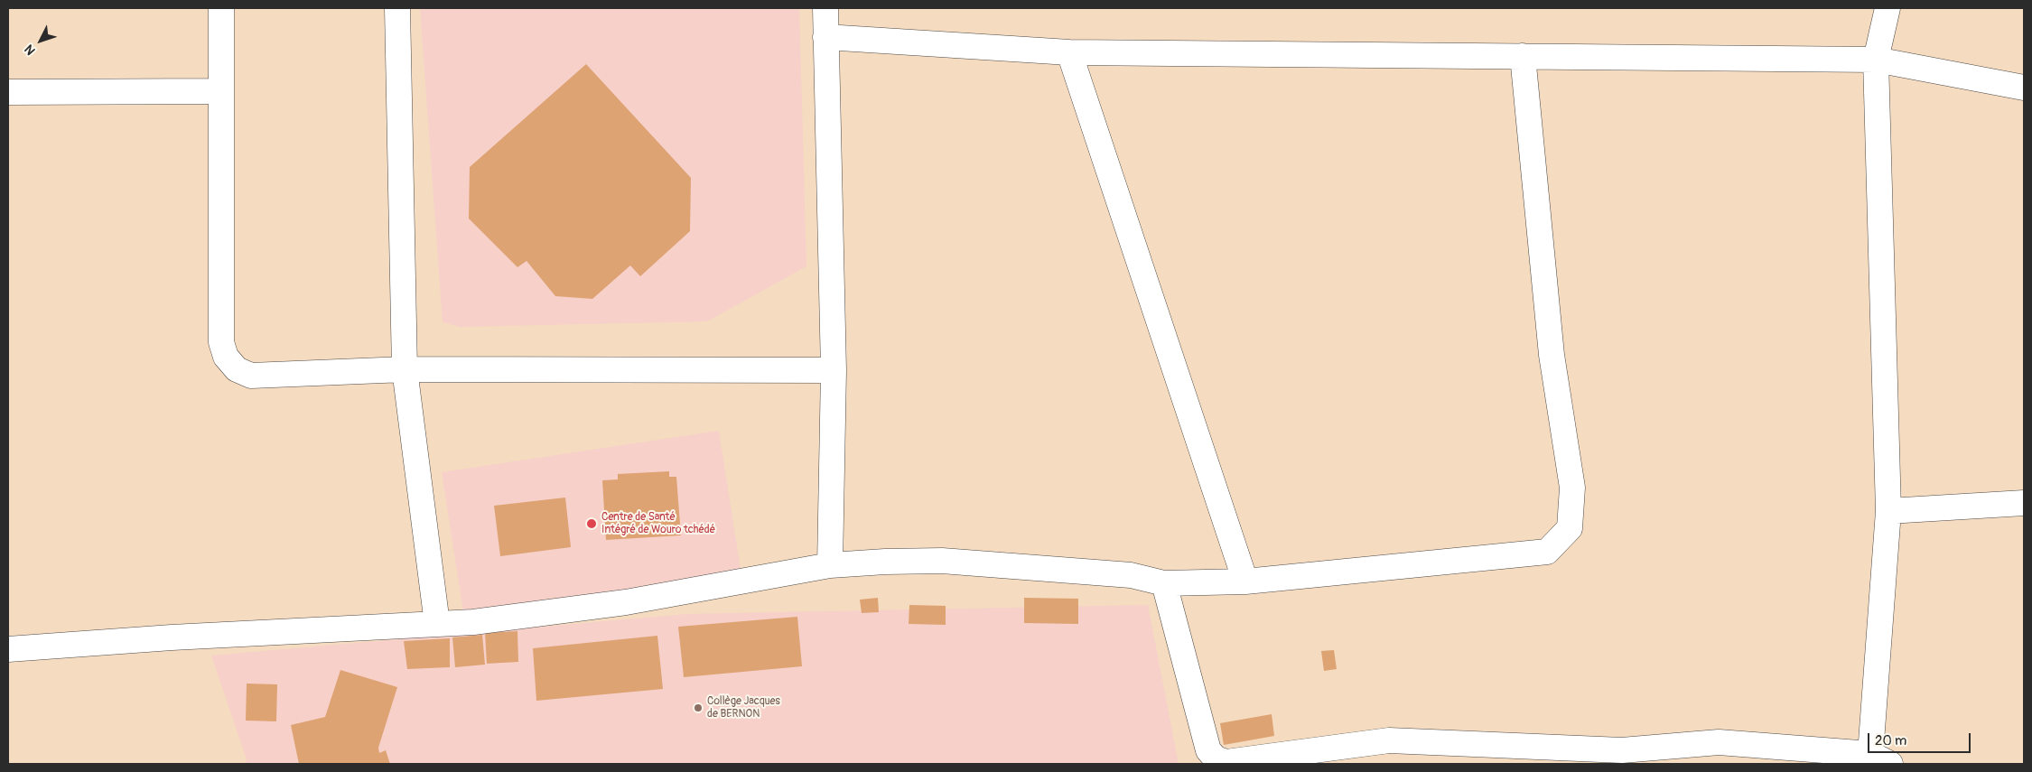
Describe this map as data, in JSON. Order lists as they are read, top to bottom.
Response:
{
  "places": ["Centre de Santé Intégré de Wouro tchédé", "Collège Jacques de BERNON"],
  "scale_bar": "20 m",
  "north": "bottom left"
}
